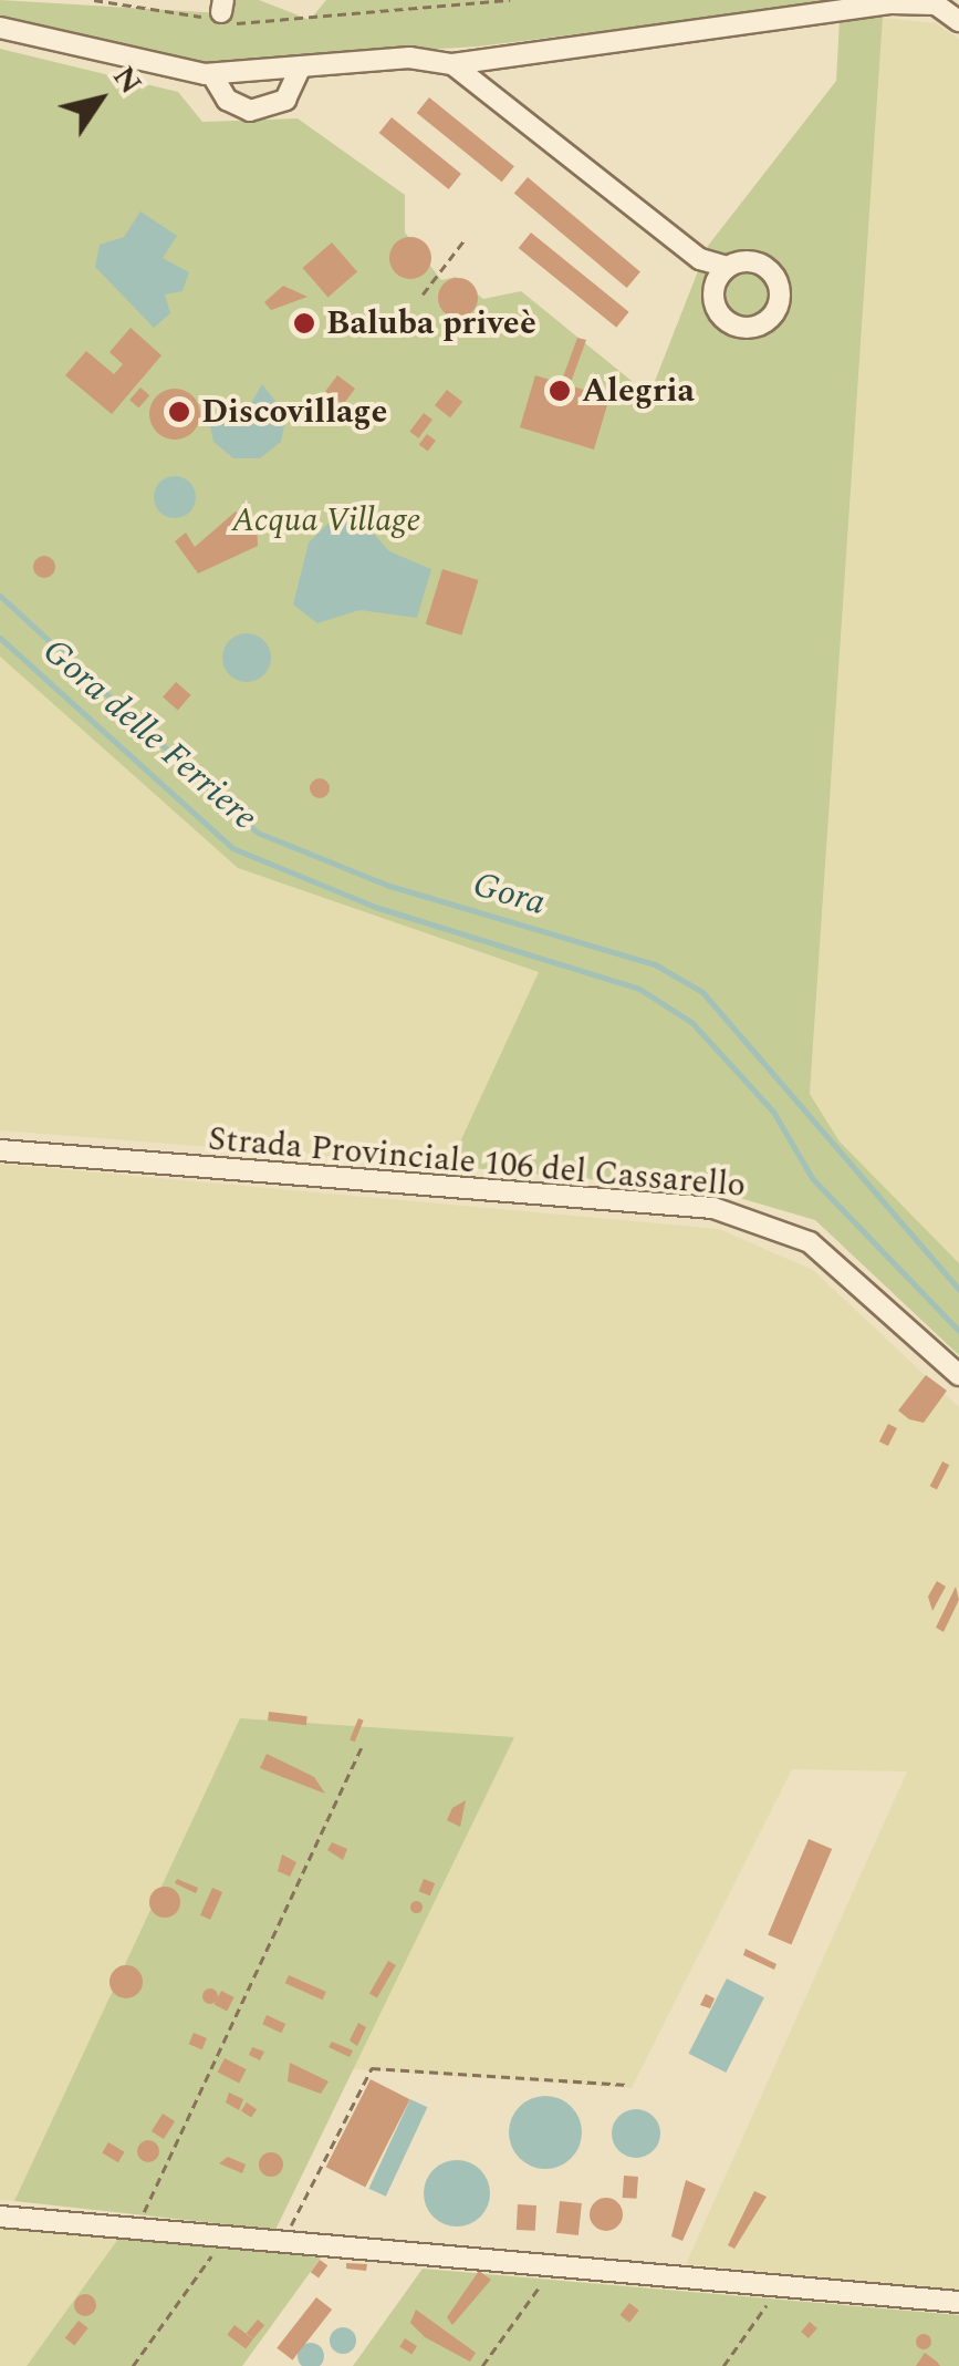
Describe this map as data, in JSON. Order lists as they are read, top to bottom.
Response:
{
  "streets": {
    "street": ["Strada Provinciale 106 del Cassarello"]
  },
  "water": ["Gora delle Ferriere", "Gora"],
  "parks": ["Acqua Village"],
  "places": ["Baluba priveè", "Alegria", "Discovillage"],
  "north": "top right"
}
